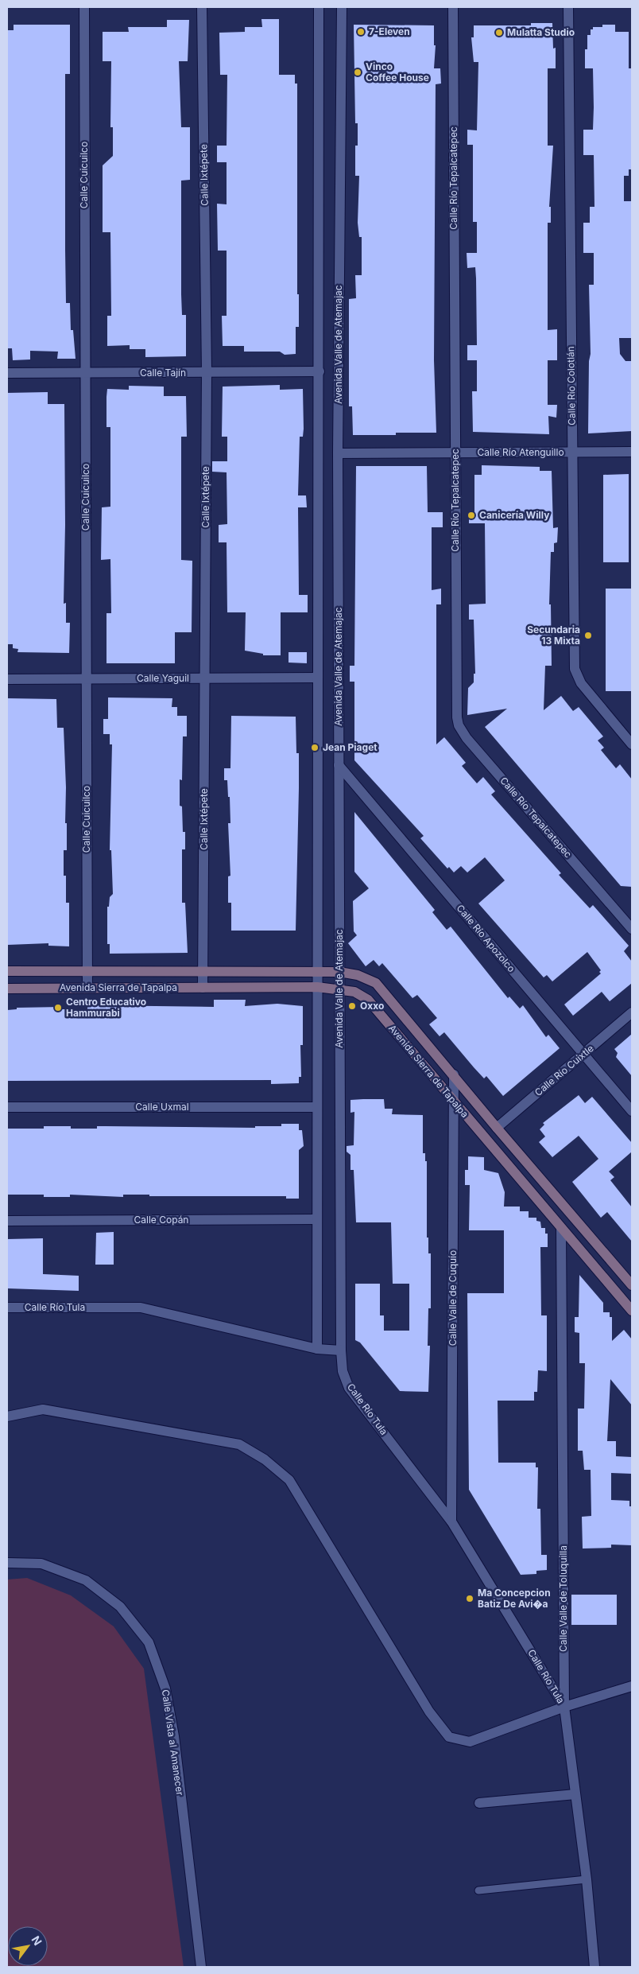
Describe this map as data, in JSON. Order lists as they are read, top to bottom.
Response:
{
  "streets": {
    "street": [
      "Calle Cuicuilco",
      "Calle Ixtépete",
      "Calle Río Tepalcatepec",
      "Avenida Valle de Atemajac",
      "Calle Tajín",
      "Calle Río Colotlán",
      "Calle Río Atenguillo",
      "Calle Yaguil",
      "Calle Río Apozolco",
      "Avenida Sierra de Tapalpa",
      "Calle Río Cuixtle",
      "Calle Uxmal",
      "Calle Copán",
      "Calle Valle de Cuquío",
      "Calle Río Tula",
      "Calle Valle de Toluquilla",
      "Calle Vista al Amanecer"
    ]
  },
  "crossings": [
    ["Calle Cuicuilco", "Calle Tajín"],
    ["Calle Cuicuilco", "Calle Yaguil"],
    ["Calle Cuicuilco", "Avenida Sierra de Tapalpa"],
    ["Calle Ixtépete", "Calle Tajín"],
    ["Calle Ixtépete", "Calle Yaguil"],
    ["Calle Ixtépete", "Avenida Sierra de Tapalpa"],
    ["Calle Río Tepalcatepec", "Calle Río Atenguillo"],
    ["Avenida Valle de Atemajac", "Calle Tajín"],
    ["Avenida Valle de Atemajac", "Calle Río Atenguillo"],
    ["Avenida Valle de Atemajac", "Calle Yaguil"],
    ["Avenida Valle de Atemajac", "Calle Río Apozolco"],
    ["Avenida Valle de Atemajac", "Avenida Sierra de Tapalpa"],
    ["Avenida Valle de Atemajac", "Calle Uxmal"],
    ["Avenida Valle de Atemajac", "Calle Copán"],
    ["Avenida Valle de Atemajac", "Calle Río Tula"],
    ["Calle Río Colotlán", "Calle Río Atenguillo"],
    ["Calle Río Apozolco", "Calle Río Cuixtle"],
    ["Avenida Sierra de Tapalpa", "Calle Río Cuixtle"],
    ["Avenida Sierra de Tapalpa", "Calle Valle de Cuquío"],
    ["Avenida Sierra de Tapalpa", "Calle Valle de Toluquilla"],
    ["Calle Valle de Cuquío", "Calle Río Tula"],
    ["Calle Río Tula", "Calle Valle de Toluquilla"]
  ],
  "places": [
    "7-Eleven",
    "Mulatta Studio",
    "Vinco Coffee House",
    "Canicería Willy",
    "Secundaria 13 Mixta",
    "Jean Piaget",
    "Oxxo",
    "Centro Educativo Hammurabi",
    "Ma Concepcion Batiz De Avi�a"
  ],
  "north": "top right"
}
